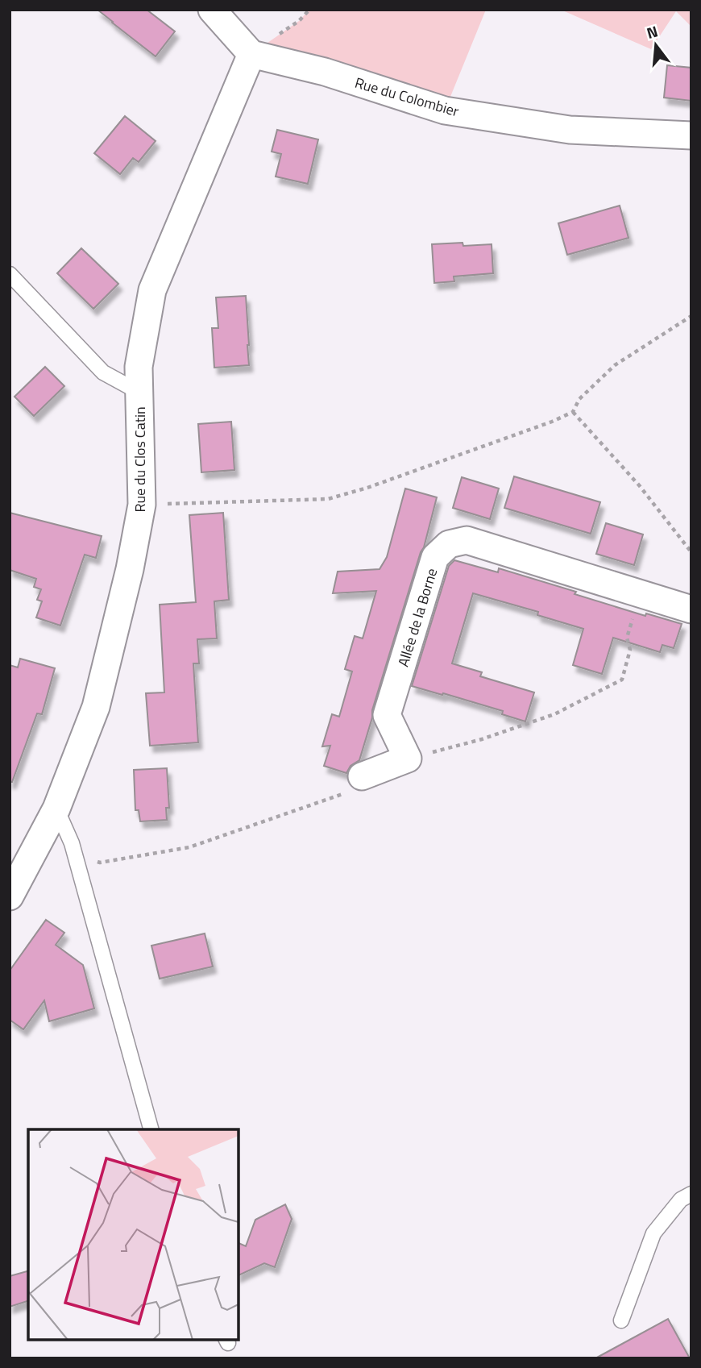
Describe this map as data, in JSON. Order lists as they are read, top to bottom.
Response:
{
  "streets": {
    "street": ["Rue du Colombier", "Rue du Clos Catin", "Allée de la Borne"]
  },
  "crossings": [
    ["Rue du Colombier", "Rue du Clos Catin"]
  ],
  "north": "top"
}
